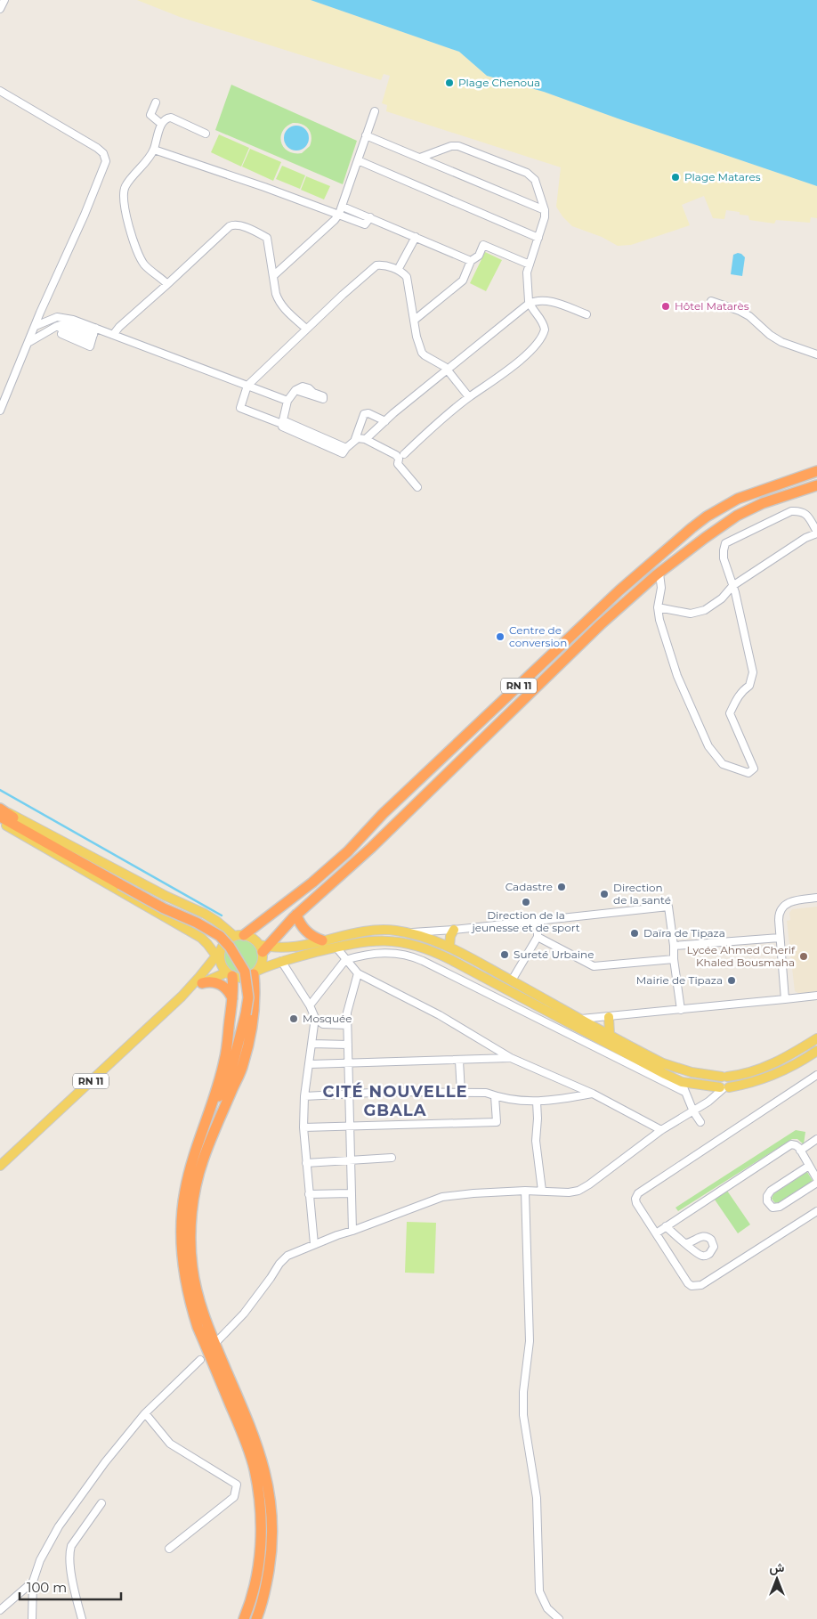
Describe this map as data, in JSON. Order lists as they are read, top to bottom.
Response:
{
  "streets": {
    "highway": ["RN 11"]
  },
  "districts": ["CITÉ NOUVELLE GBALA"],
  "places": [
    "Plage Chenoua",
    "Plage Matares",
    "Hôtel Matarès",
    "Centre de conversion",
    "Cadastre",
    "Direction de la santé",
    "Direction de la jeunesse et de sport",
    "Daïra de Tipaza",
    "Sureté Urbaine",
    "Lycée Ahmed Cherif Khaled Bousmaha",
    "Mairie de Tipaza",
    "Mosquée"
  ],
  "scale_bar": "100 m",
  "north": "top"
}
